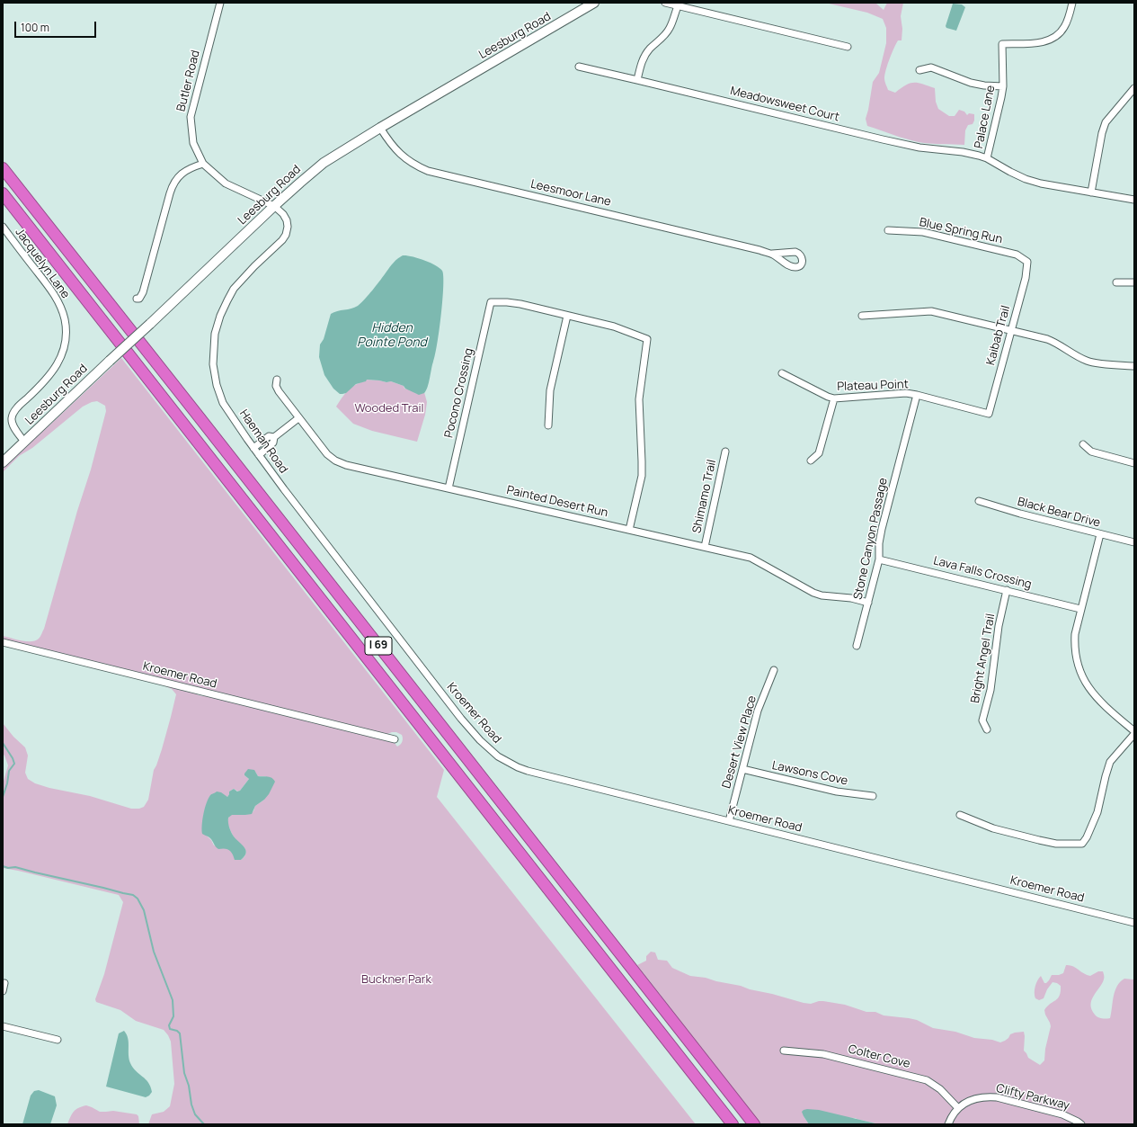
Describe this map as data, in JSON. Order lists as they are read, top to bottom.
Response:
{
  "streets": {
    "highway": ["I 69"],
    "main road": ["Leesburg Road"],
    "street": [
      "Butler Road",
      "Meadowsweet Court",
      "Palace Lane",
      "Leesmoor Lane",
      "Blue Spring Run",
      "Jacquelyn Lane",
      "Kaibab Trail",
      "Plateau Point",
      "Pocono Crossing",
      "Haeman Road",
      "Shimamo Trail",
      "Painted Desert Run",
      "Black Bear Drive",
      "Stone Canyon Passage",
      "Lava Falls Crossing",
      "Bright Angel Trail",
      "Kroemer Road",
      "Desert View Place",
      "Lawsons Cove",
      "Colter Cove",
      "Clifty Parkway"
    ]
  },
  "crossings": [
    ["Leesburg Road", "Butler Road"],
    ["Leesburg Road", "Leesmoor Lane"],
    ["Leesburg Road", "Jacquelyn Lane"],
    ["Leesburg Road", "Haeman Road"],
    ["Butler Road", "Haeman Road"],
    ["Meadowsweet Court", "Palace Lane"],
    ["Blue Spring Run", "Kaibab Trail"],
    ["Kaibab Trail", "Plateau Point"],
    ["Plateau Point", "Stone Canyon Passage"],
    ["Pocono Crossing", "Painted Desert Run"],
    ["Haeman Road", "Kroemer Road"],
    ["Shimamo Trail", "Painted Desert Run"],
    ["Painted Desert Run", "Stone Canyon Passage"],
    ["Stone Canyon Passage", "Lava Falls Crossing"],
    ["Lava Falls Crossing", "Bright Angel Trail"],
    ["Kroemer Road", "Desert View Place"],
    ["Desert View Place", "Lawsons Cove"],
    ["Colter Cove", "Clifty Parkway"]
  ],
  "water": ["Hidden Pointe Pond"],
  "parks": ["Wooded Trail", "Buckner Park"],
  "scale_bar": "100 m"
}
